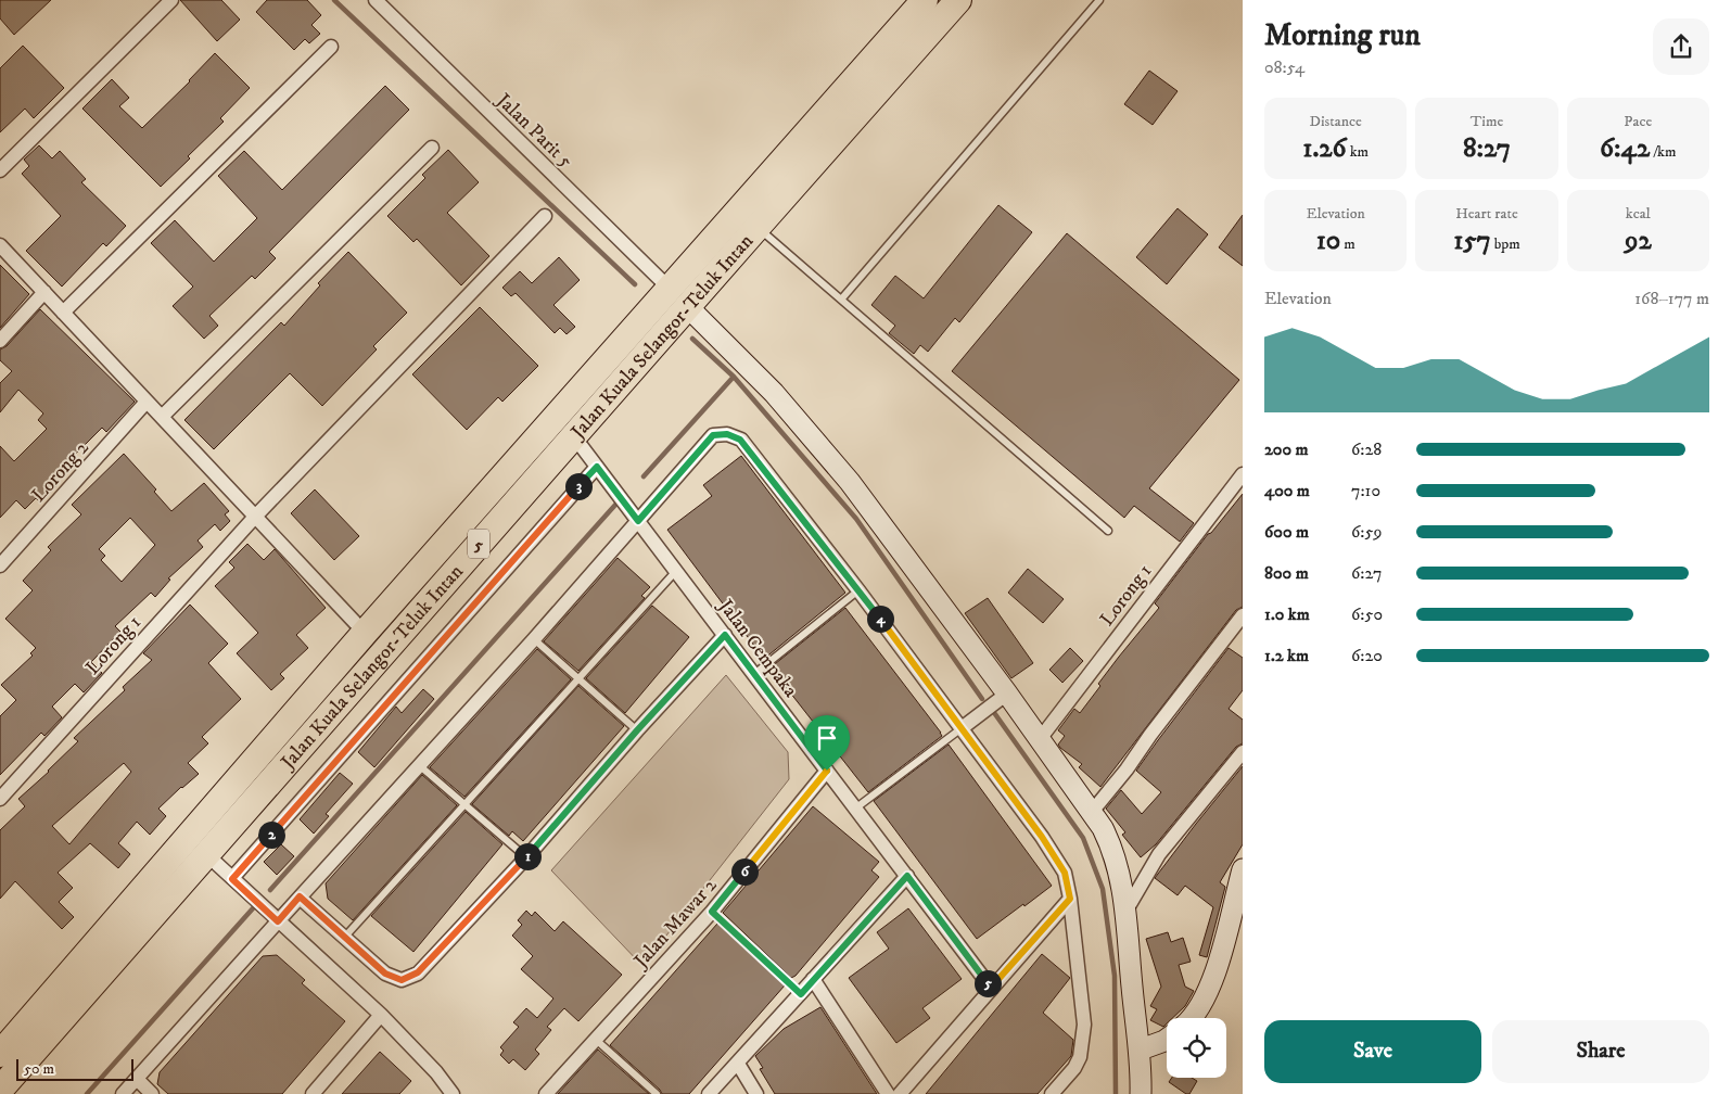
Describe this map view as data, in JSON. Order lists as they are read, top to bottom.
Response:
{
  "streets": {
    "highway": ["Jalan Kuala Selangor-Teluk Intan", "5"],
    "street": [
      "Jalan Parit 5",
      "Lorong 2",
      "Lorong 1",
      "Jalan Cempaka",
      "Jalan Mawar 2"
    ]
  },
  "crossings": [
    ["Jalan Parit 5", "Jalan Kuala Selangor-Teluk Intan"],
    ["Jalan Kuala Selangor-Teluk Intan", "Jalan Cempaka"],
    ["Jalan Cempaka", "Jalan Mawar 2"]
  ],
  "scale_bar": "50 m",
  "page": {
    "heading": ["Morning run", "08:54"],
    "stats": [
      ["Distance", "1.26 km"],
      ["Time", "8:27"],
      ["Pace", "6:42 /km"],
      ["Elevation", "10 m"],
      ["Heart rate", "157 bpm"],
      ["kcal", "92"]
    ],
    "chart": ["Elevation", "168–177 m"],
    "list": [
      {
        "name": "200 m",
        "note": "6:28"
      },
      {
        "name": "400 m",
        "note": "7:10"
      },
      {
        "name": "600 m",
        "note": "6:59"
      },
      {
        "name": "800 m",
        "note": "6:27"
      },
      {
        "name": "1.0 km",
        "note": "6:50"
      },
      {
        "name": "1.2 km",
        "note": "6:20"
      }
    ],
    "pins": [
      "3",
      "4",
      "2",
      "1",
      "6",
      "5"
    ],
    "buttons": ["Save", "Share"],
    "scale": "50 m"
  }
}
